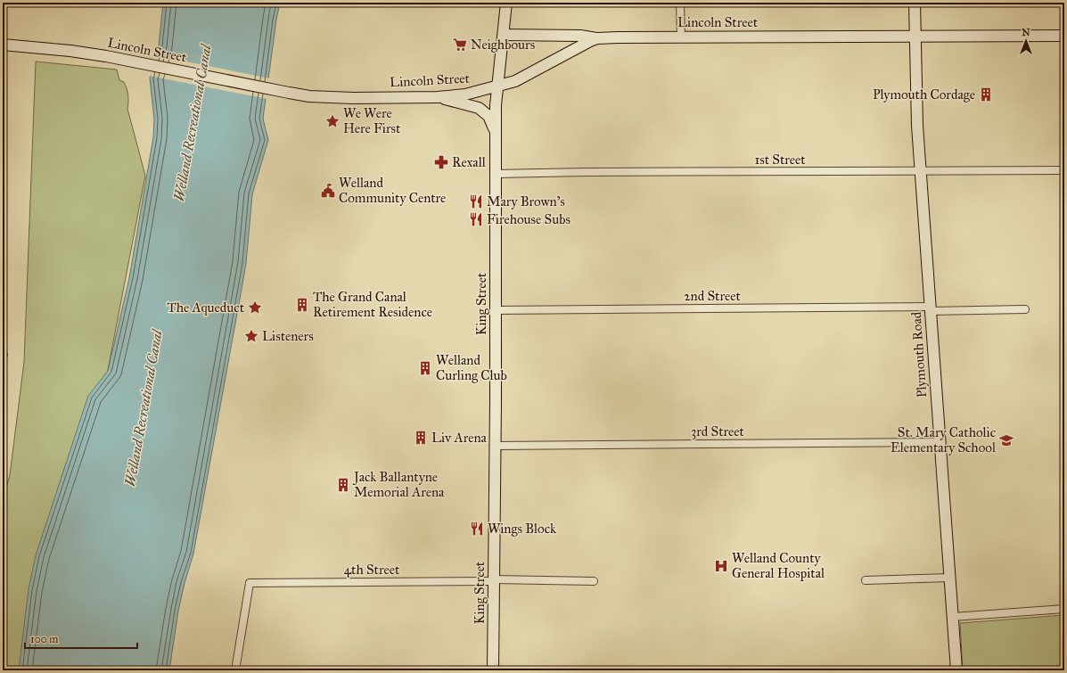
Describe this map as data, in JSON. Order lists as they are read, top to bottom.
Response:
{
  "streets": {
    "main road": ["Lincoln Street", "King Street", "Plymouth Road"],
    "street": [
      "1st Street",
      "2nd Street",
      "3rd Street",
      "4th Street"
    ]
  },
  "crossings": [
    ["Lincoln Street", "King Street"],
    ["Lincoln Street", "Plymouth Road"],
    ["1st Street", "King Street"],
    ["1st Street", "Plymouth Road"],
    ["2nd Street", "King Street"],
    ["2nd Street", "Plymouth Road"],
    ["King Street", "3rd Street"],
    ["King Street", "4th Street"],
    ["Plymouth Road", "3rd Street"]
  ],
  "water": ["Welland Recreational Canal"],
  "places": {
    "supermarket": ["Neighbours"],
    "building": [
      "Plymouth Cordage",
      "The Grand Canal Retirement Residence",
      "Welland Curling Club",
      "Liv Arena",
      "Jack Ballantyne Memorial Arena"
    ],
    "place": ["We Were Here First", "The Aqueduct", "Listeners"],
    "pharmacy": ["Rexall"],
    "public building": ["Welland Community Centre"],
    "restaurant": ["Mary Brown's", "Firehouse Subs", "Wings Block"],
    "school or university": ["St. Mary Catholic Elementary School"],
    "hospital": ["Welland County General Hospital"]
  },
  "scale_bar": "100 m",
  "north": "top"
}
